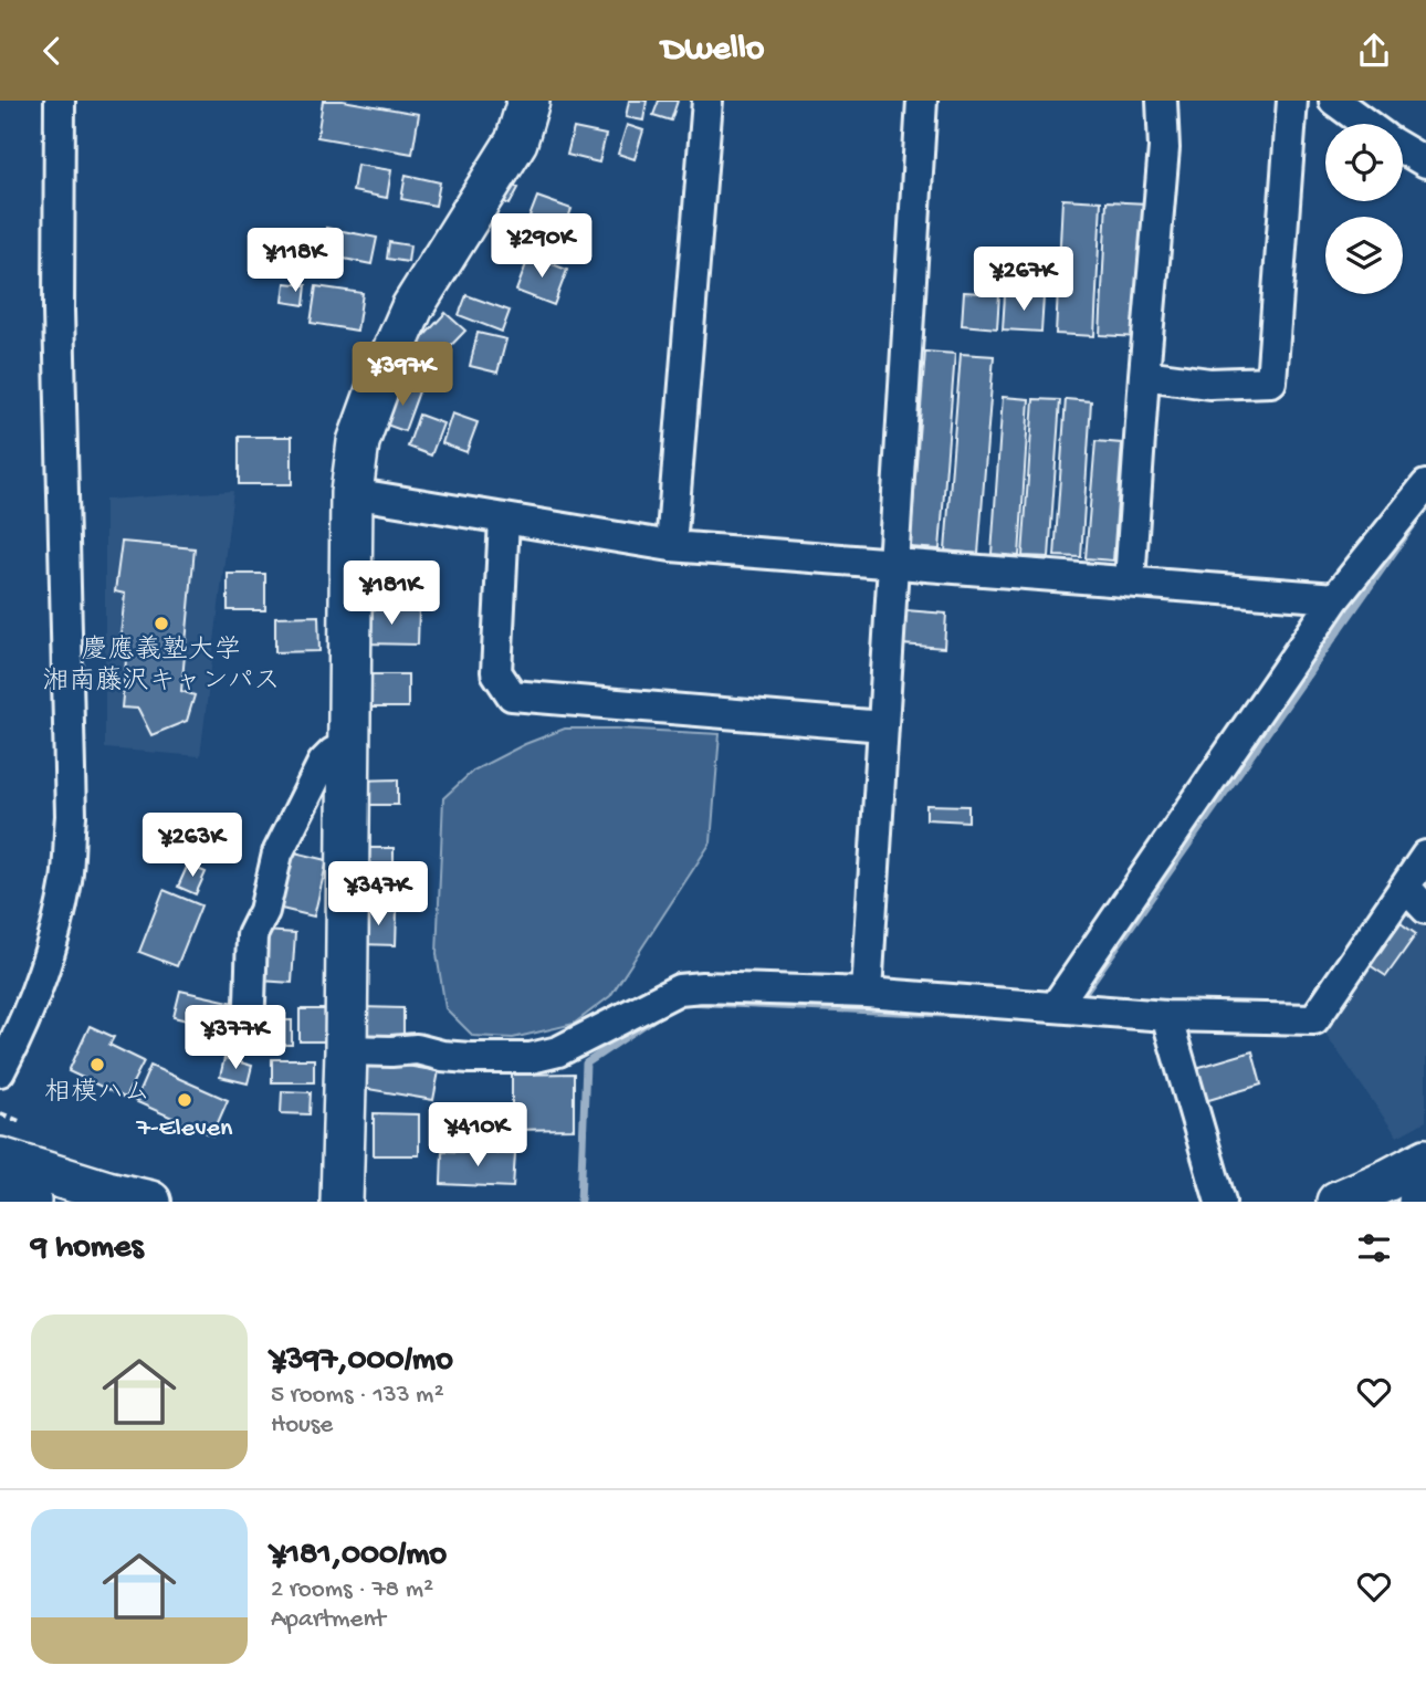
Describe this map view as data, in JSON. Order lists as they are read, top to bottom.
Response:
{
  "places": ["慶應義塾大学 湘南藤沢キャンパス", "相模ハム", "7-Eleven"],
  "page": {
    "header": "Dwello",
    "price": [
      "¥290K",
      "¥118K",
      "¥267K",
      "¥397K",
      "¥181K",
      "¥263K",
      "¥347K",
      "¥377K",
      "¥410K"
    ],
    "heading": "9 homes",
    "list": [
      {
        "name": "¥397,000/mo",
        "note": "5 rooms · 133 m² · House"
      },
      {
        "name": "¥181,000/mo",
        "note": "2 rooms · 78 m² · Apartment"
      }
    ]
  }
}
